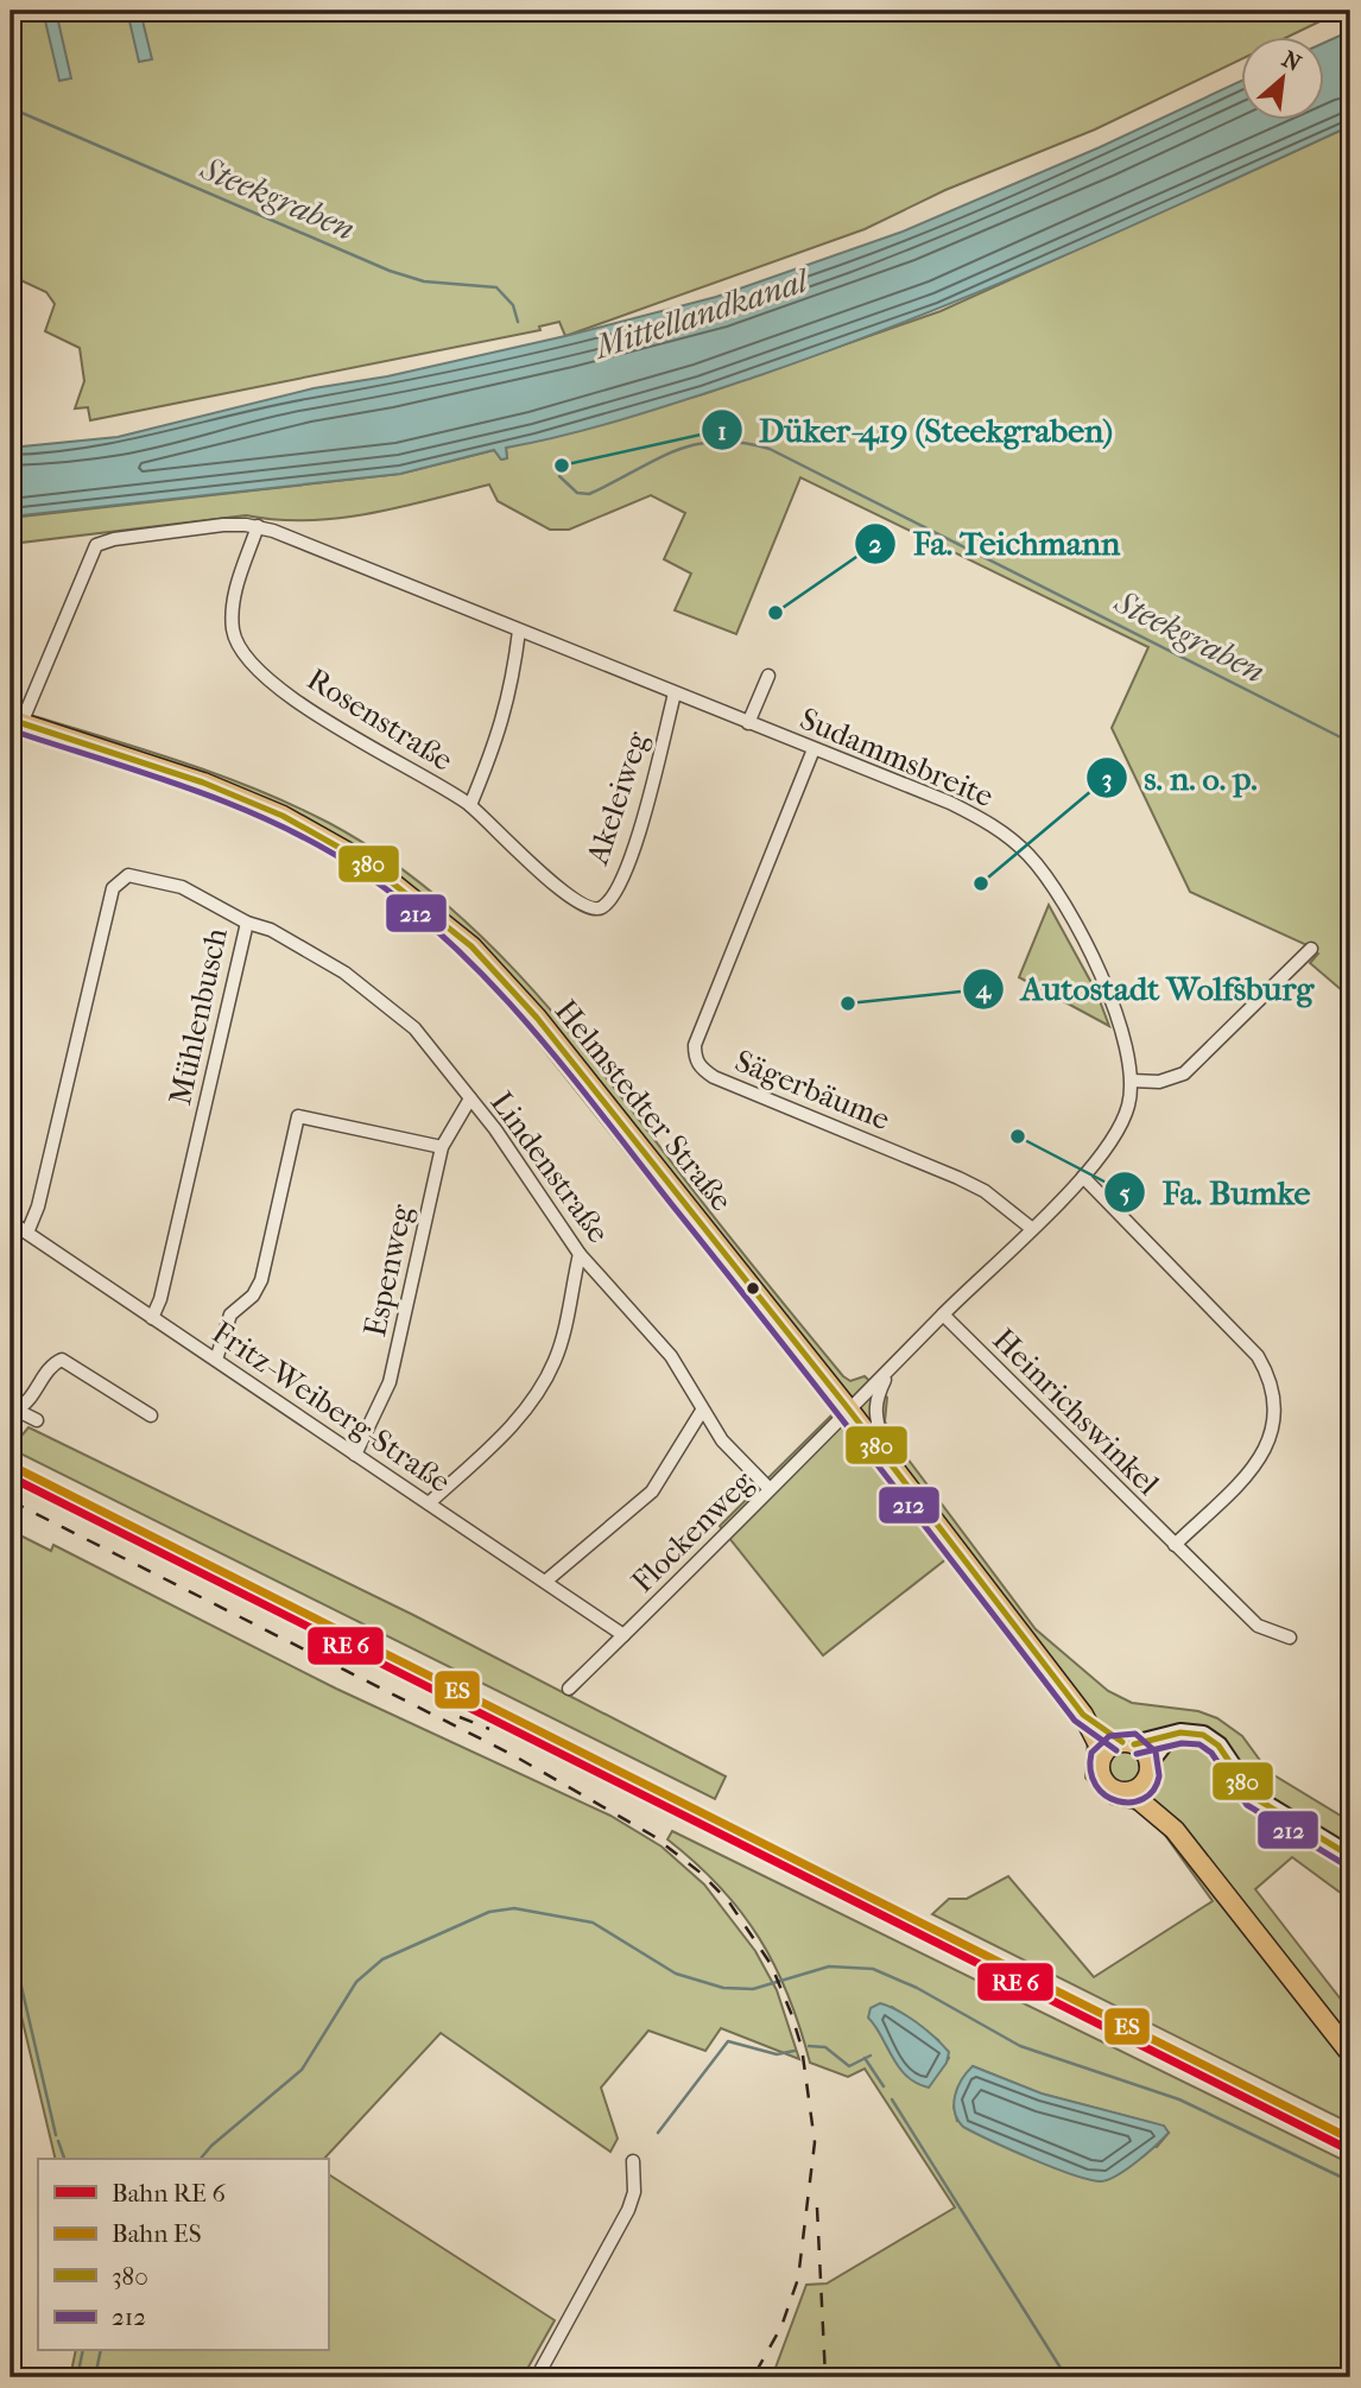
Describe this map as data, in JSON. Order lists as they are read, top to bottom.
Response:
{
  "streets": {
    "main road": ["Helmstedter Straße"],
    "street": [
      "Rosenstraße",
      "Sudammsbreite",
      "Akeleiweg",
      "Mühlenbusch",
      "Sägerbäume",
      "Lindenstraße",
      "Espenweg",
      "Fritz-Weiberg-Straße",
      "Heinrichswinkel",
      "Flockenweg"
    ]
  },
  "crossings": [
    ["Rosenstraße", "Sudammsbreite"],
    ["Rosenstraße", "Akeleiweg"],
    ["Sudammsbreite", "Akeleiweg"],
    ["Sudammsbreite", "Sägerbäume"],
    ["Sudammsbreite", "Helmstedter Straße"],
    ["Sudammsbreite", "Heinrichswinkel"],
    ["Sudammsbreite", "Flockenweg"],
    ["Mühlenbusch", "Lindenstraße"],
    ["Mühlenbusch", "Fritz-Weiberg-Straße"],
    ["Helmstedter Straße", "Flockenweg"],
    ["Lindenstraße", "Espenweg"],
    ["Lindenstraße", "Flockenweg"],
    ["Espenweg", "Fritz-Weiberg-Straße"],
    ["Fritz-Weiberg-Straße", "Flockenweg"]
  ],
  "water": ["Steekgraben", "Mittellandkanal"],
  "places": [
    "Düker-419 (Steekgraben)",
    "Fa. Teichmann",
    "s. n. o. p.",
    "Autostadt Wolfsburg",
    "Fa. Bumke"
  ],
  "lines": ["transit line 380", "transit line 212", "rail line ES"],
  "legend": [
    "Bahn RE 6",
    "Bahn ES",
    "380",
    "212"
  ],
  "north": "top right"
}
